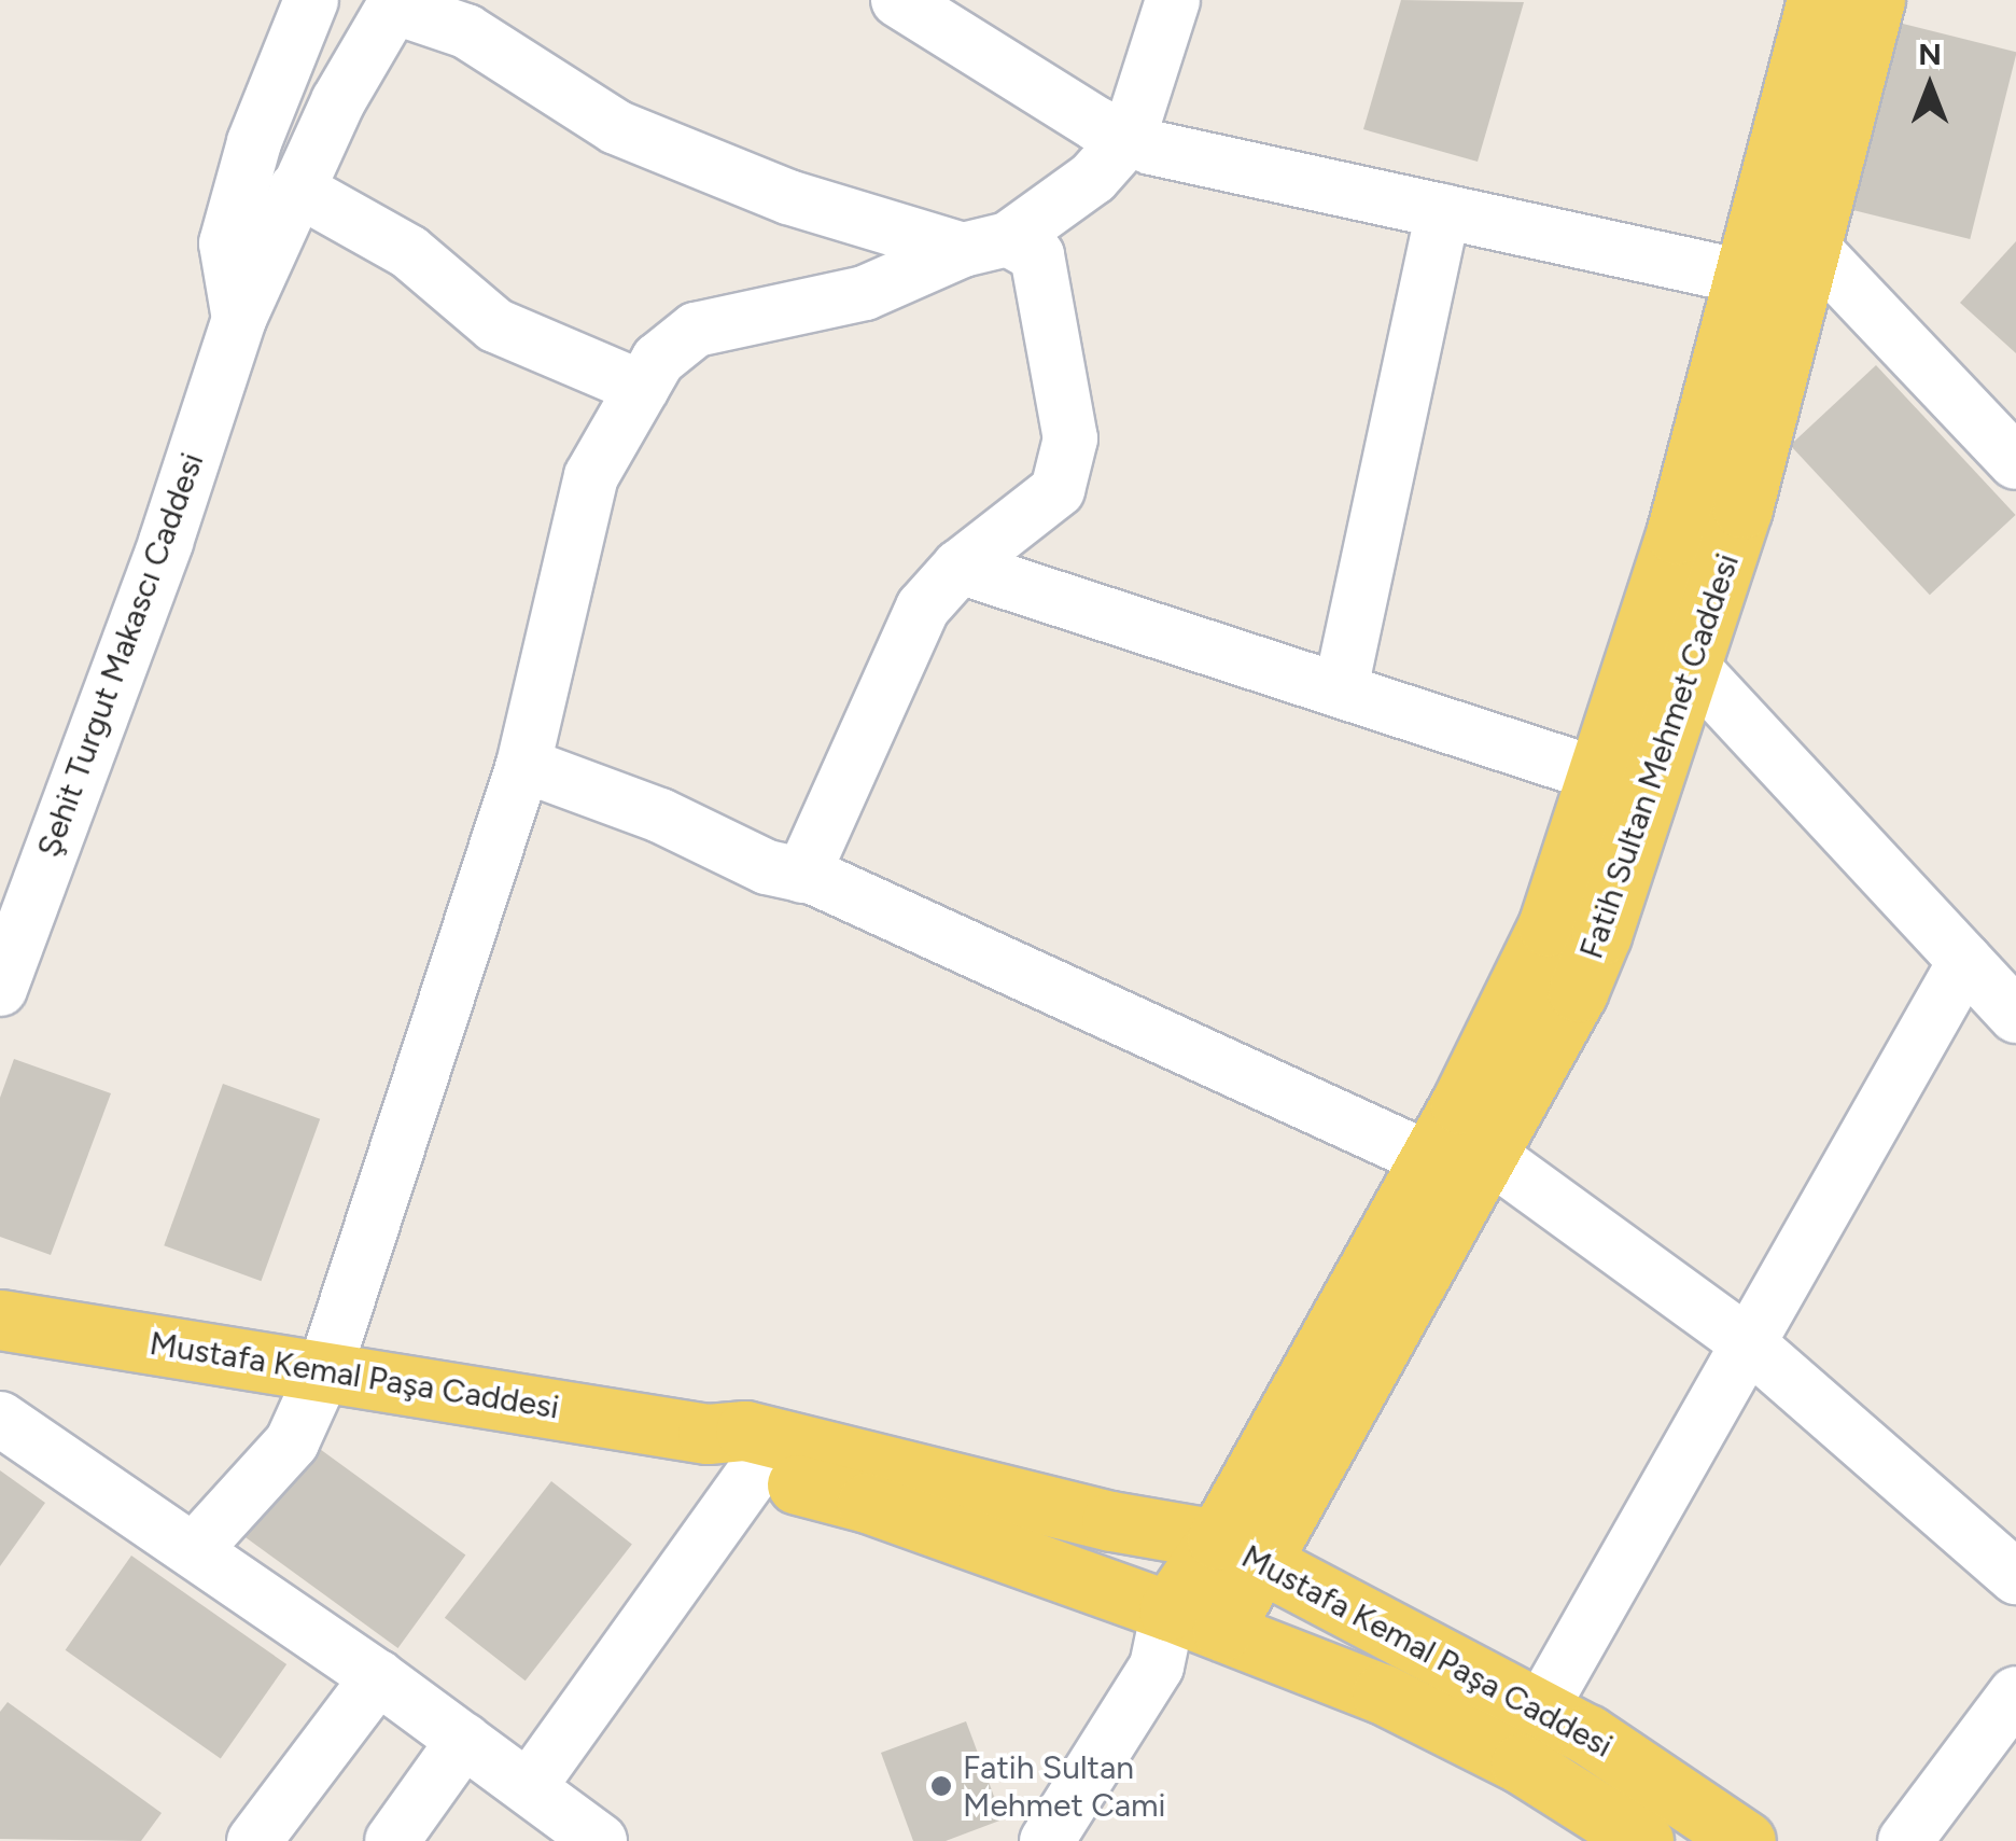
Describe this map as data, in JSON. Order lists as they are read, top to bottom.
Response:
{
  "streets": {
    "main road": ["Fatih Sultan Mehmet Caddesi", "Mustafa Kemal Paşa Caddesi"],
    "street": ["Şehit Turgut Makascı Caddesi"]
  },
  "crossings": [
    ["Fatih Sultan Mehmet Caddesi", "Mustafa Kemal Paşa Caddesi"]
  ],
  "places": ["Fatih Sultan Mehmet Cami"],
  "north": "top"
}
